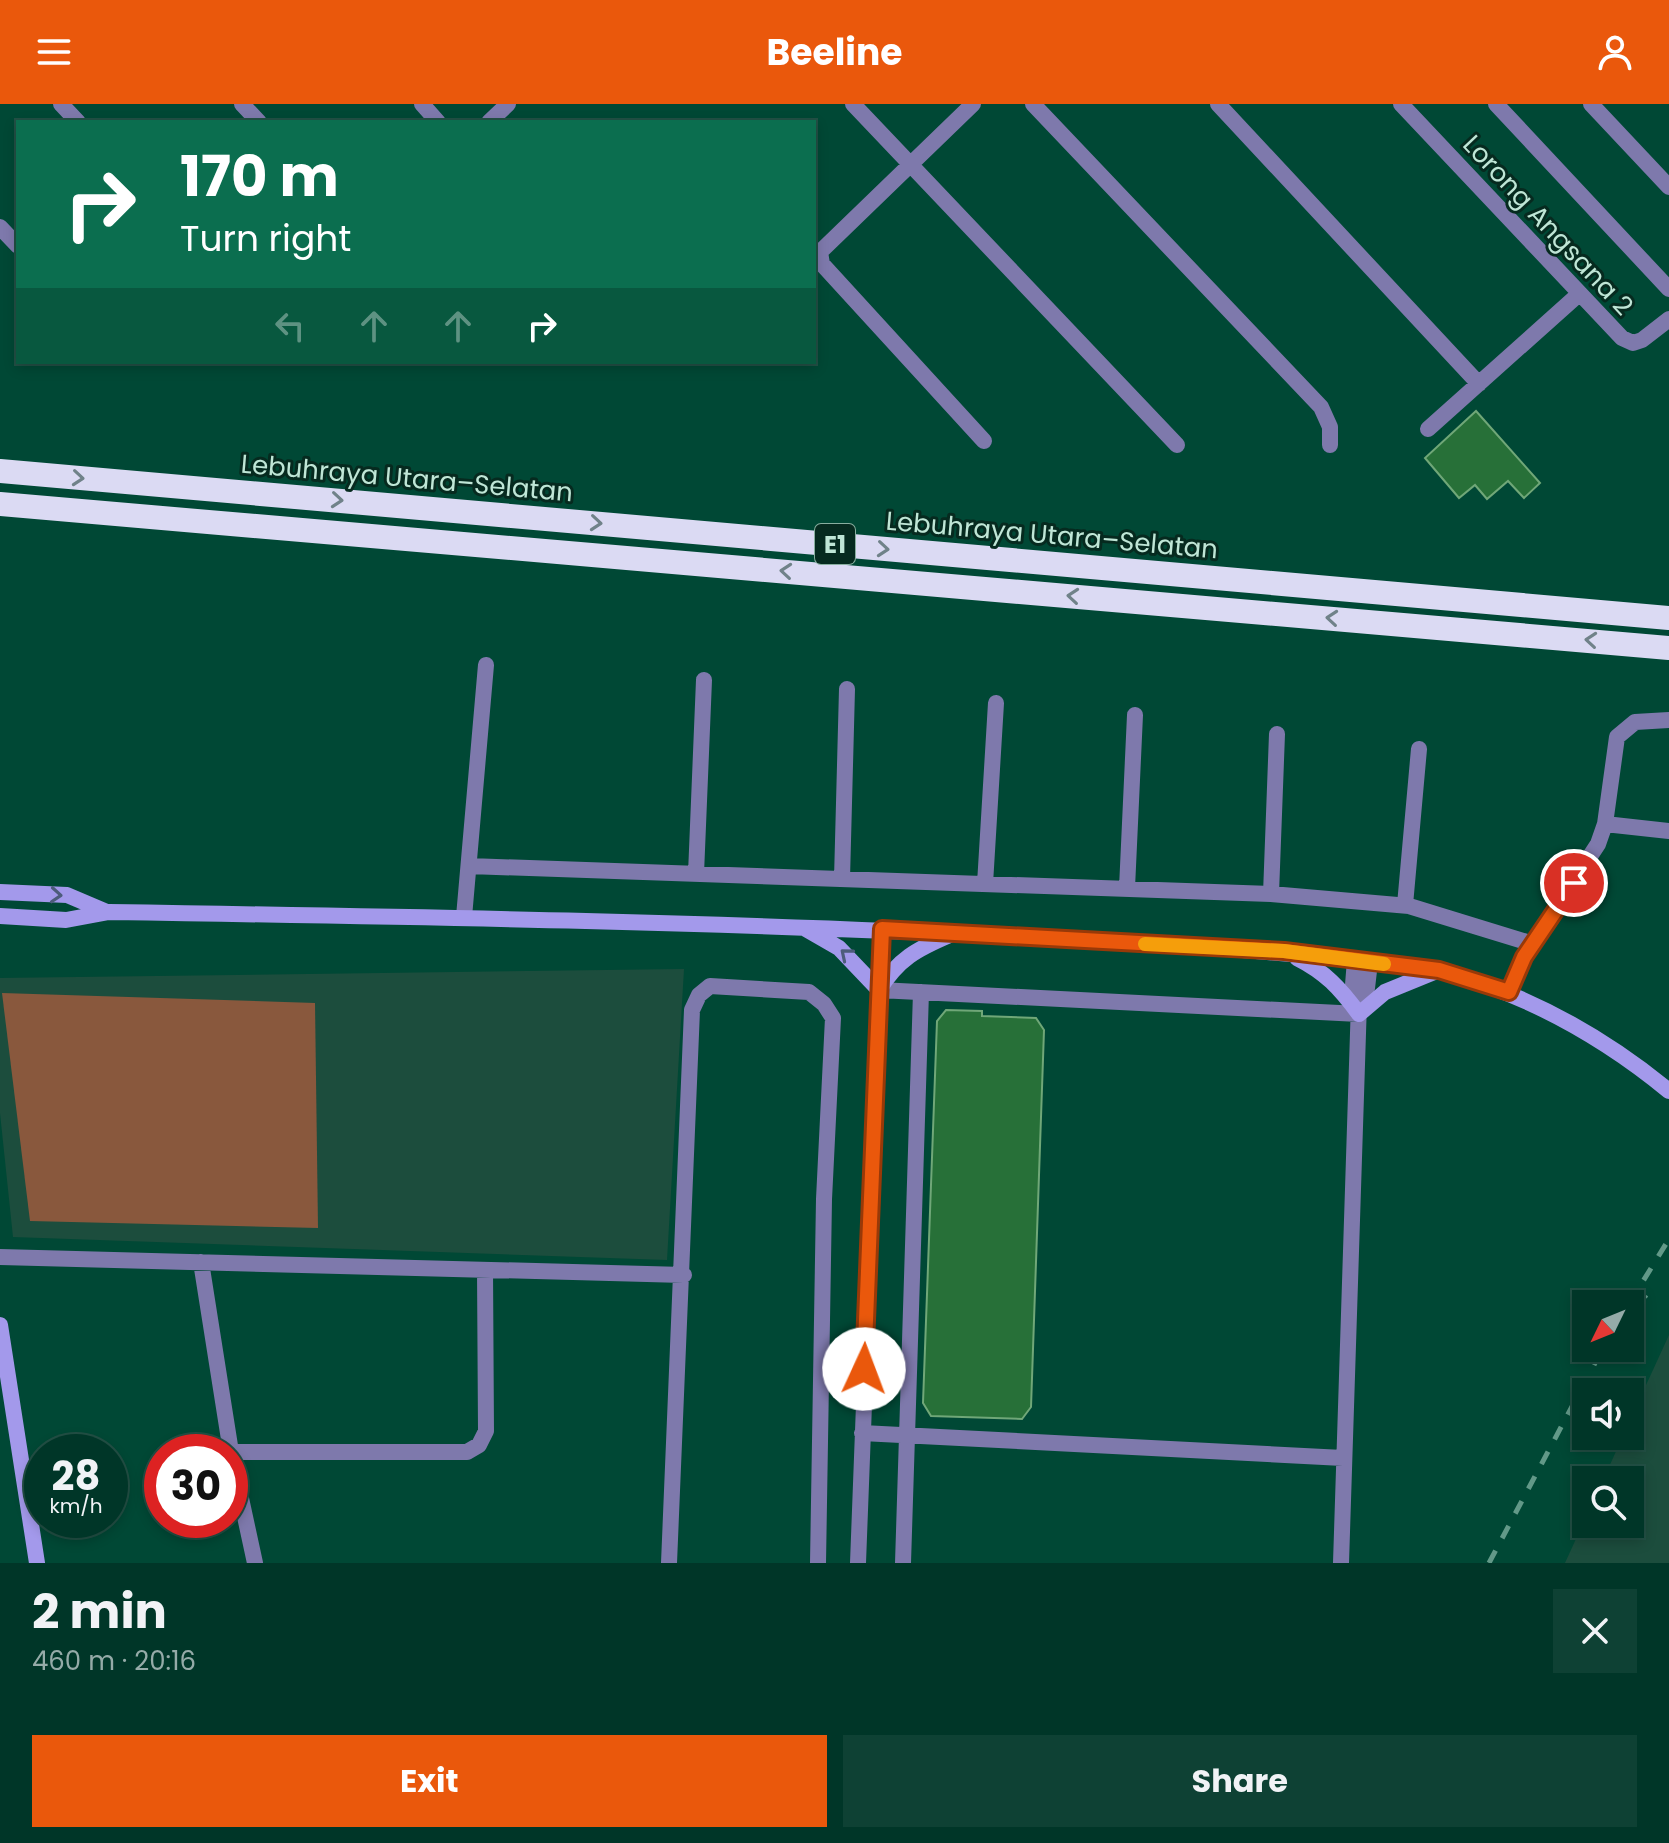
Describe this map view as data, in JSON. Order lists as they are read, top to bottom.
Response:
{
  "streets": {
    "highway": ["Lebuhraya Utara–Selatan", "E1"],
    "street": ["Lorong Angsana 2"]
  },
  "north": "bottom left",
  "page": {
    "header": "Beeline",
    "turn": ["170 m", "Turn right"],
    "speed": "28 km/h",
    "limit": "30",
    "heading": ["2 min", "460 m · 20:16"],
    "buttons": ["Exit", "Share"]
  }
}
